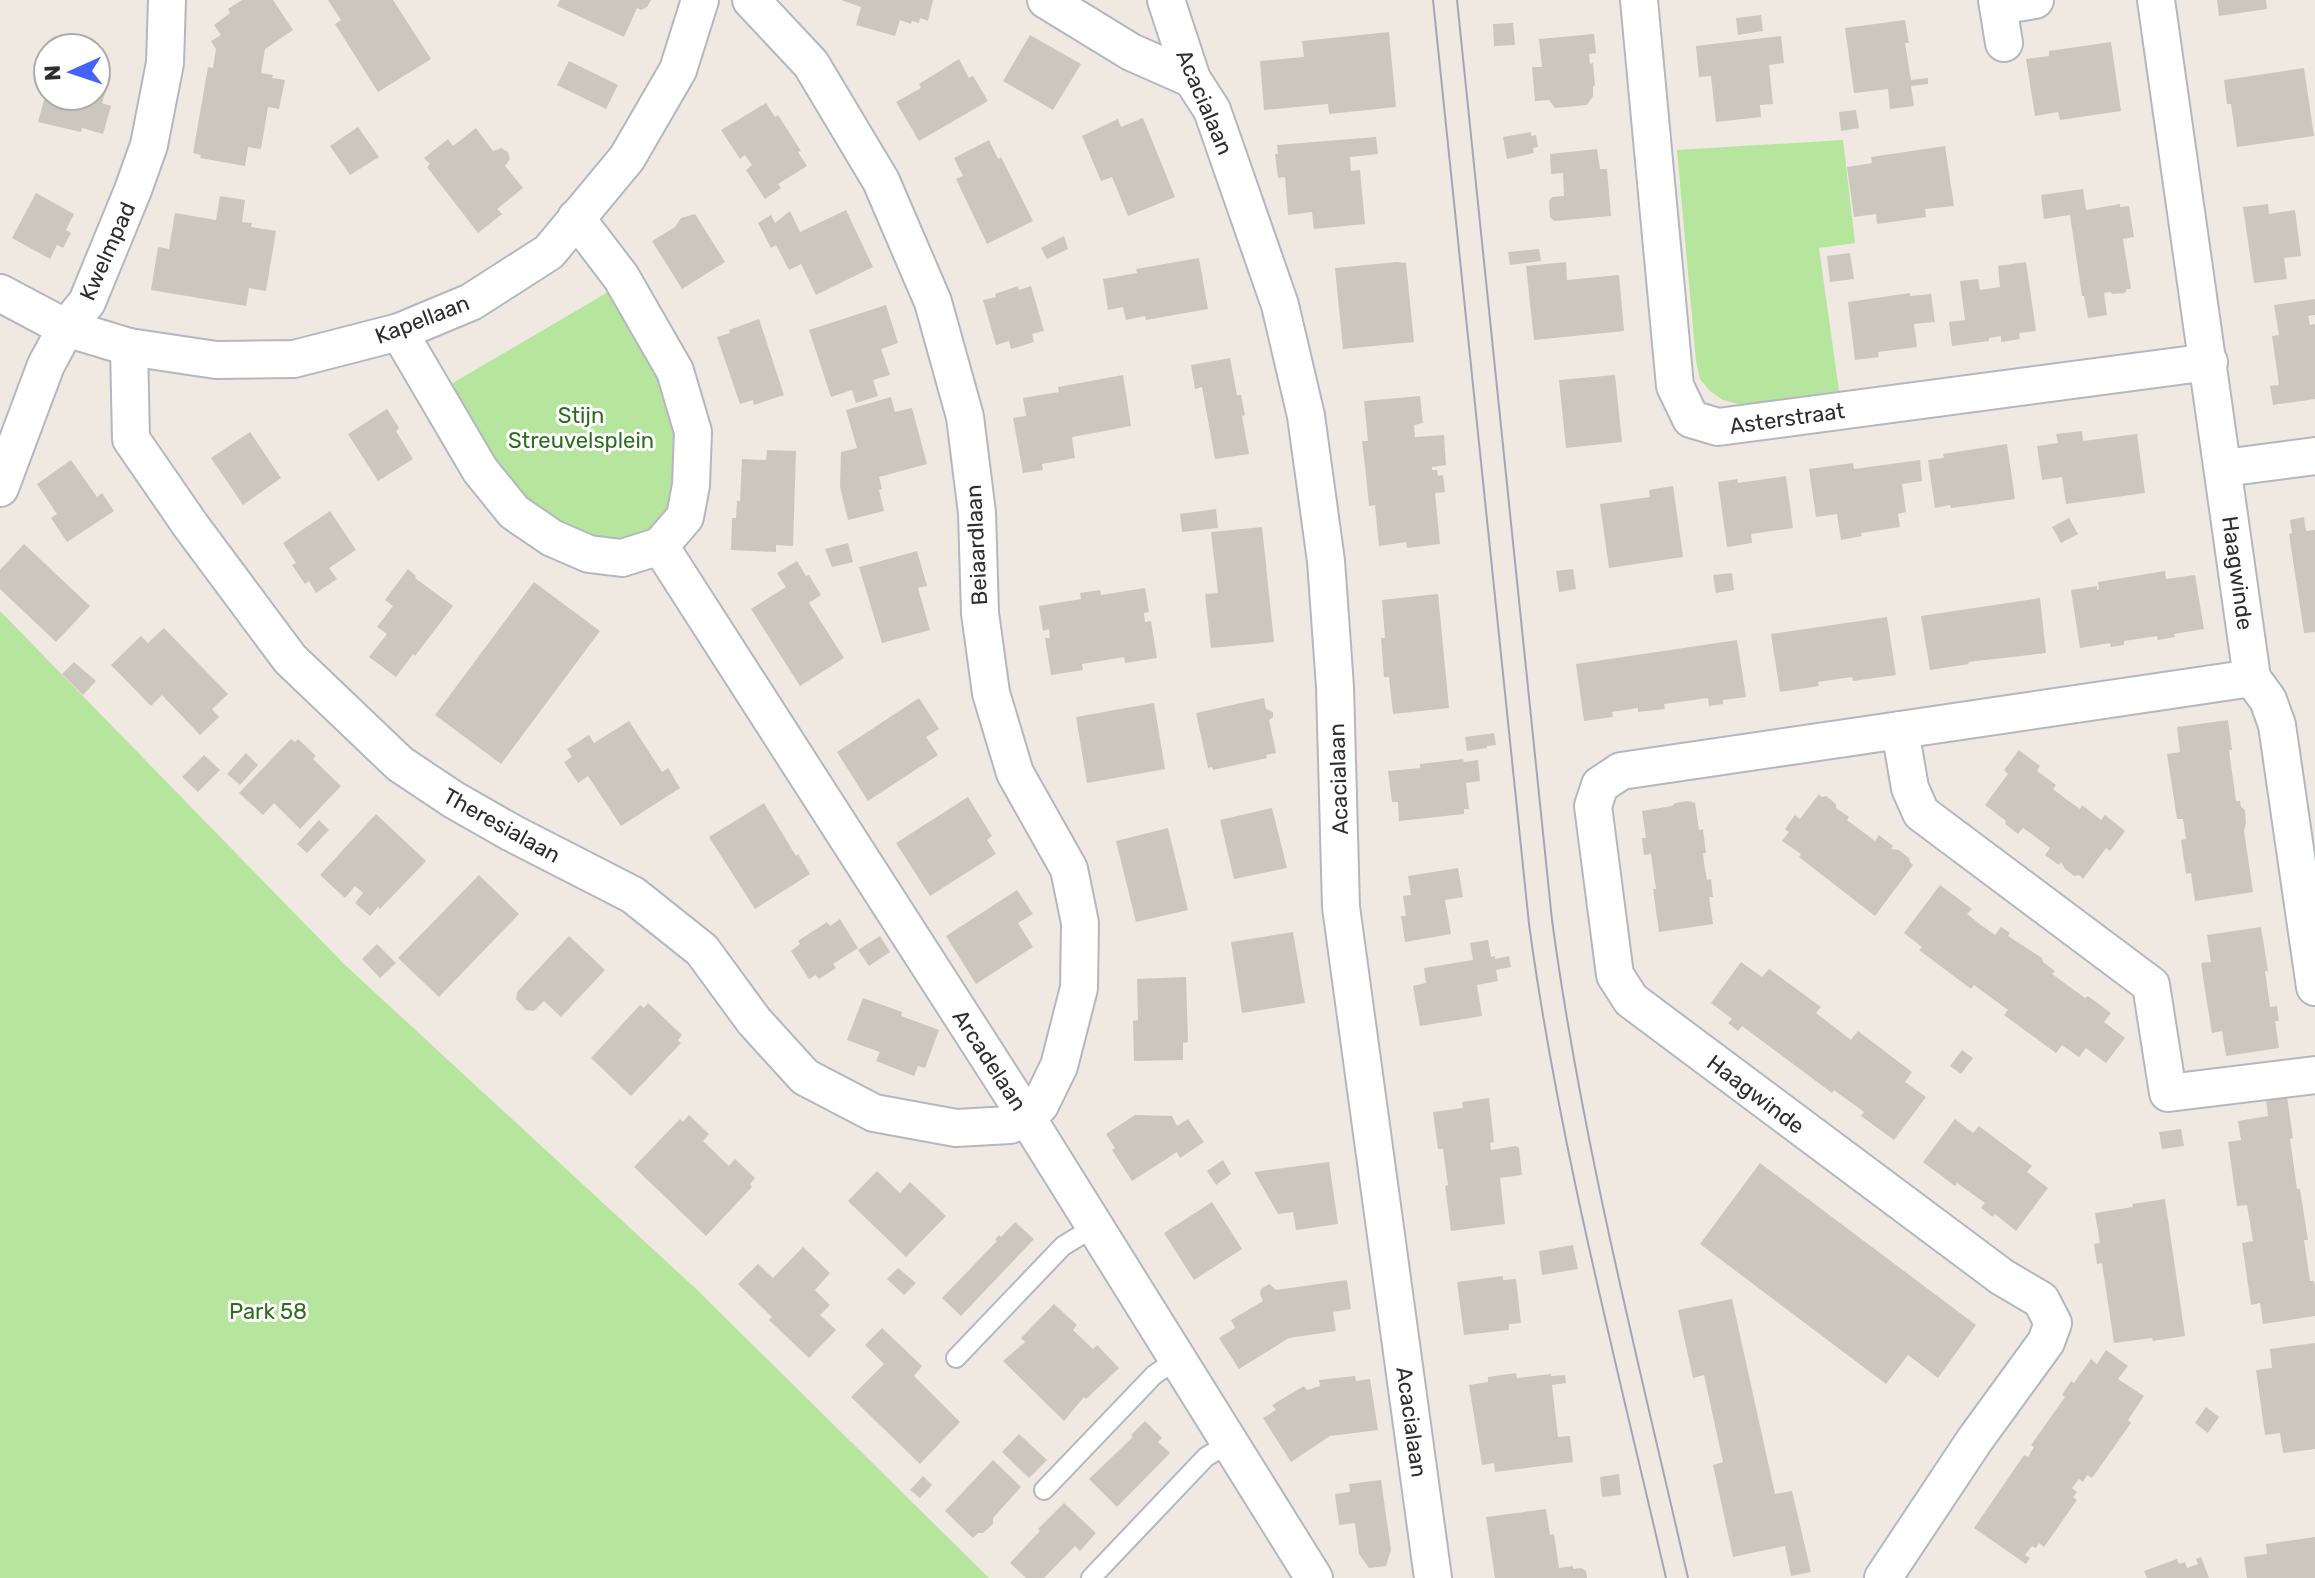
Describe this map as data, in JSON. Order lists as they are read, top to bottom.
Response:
{
  "streets": {
    "street": [
      "Acacialaan",
      "Kwelmpad",
      "Kapellaan",
      "Asterstraat",
      "Beiaardlaan",
      "Haagwinde",
      "Theresialaan",
      "Arcadelaan"
    ]
  },
  "crossings": [
    ["Kwelmpad", "Kapellaan"],
    ["Kapellaan", "Theresialaan"],
    ["Beiaardlaan", "Theresialaan"],
    ["Beiaardlaan", "Arcadelaan"],
    ["Theresialaan", "Arcadelaan"]
  ],
  "parks": ["Stijn Streuvelsplein", "Park 58"],
  "north": "left"
}
